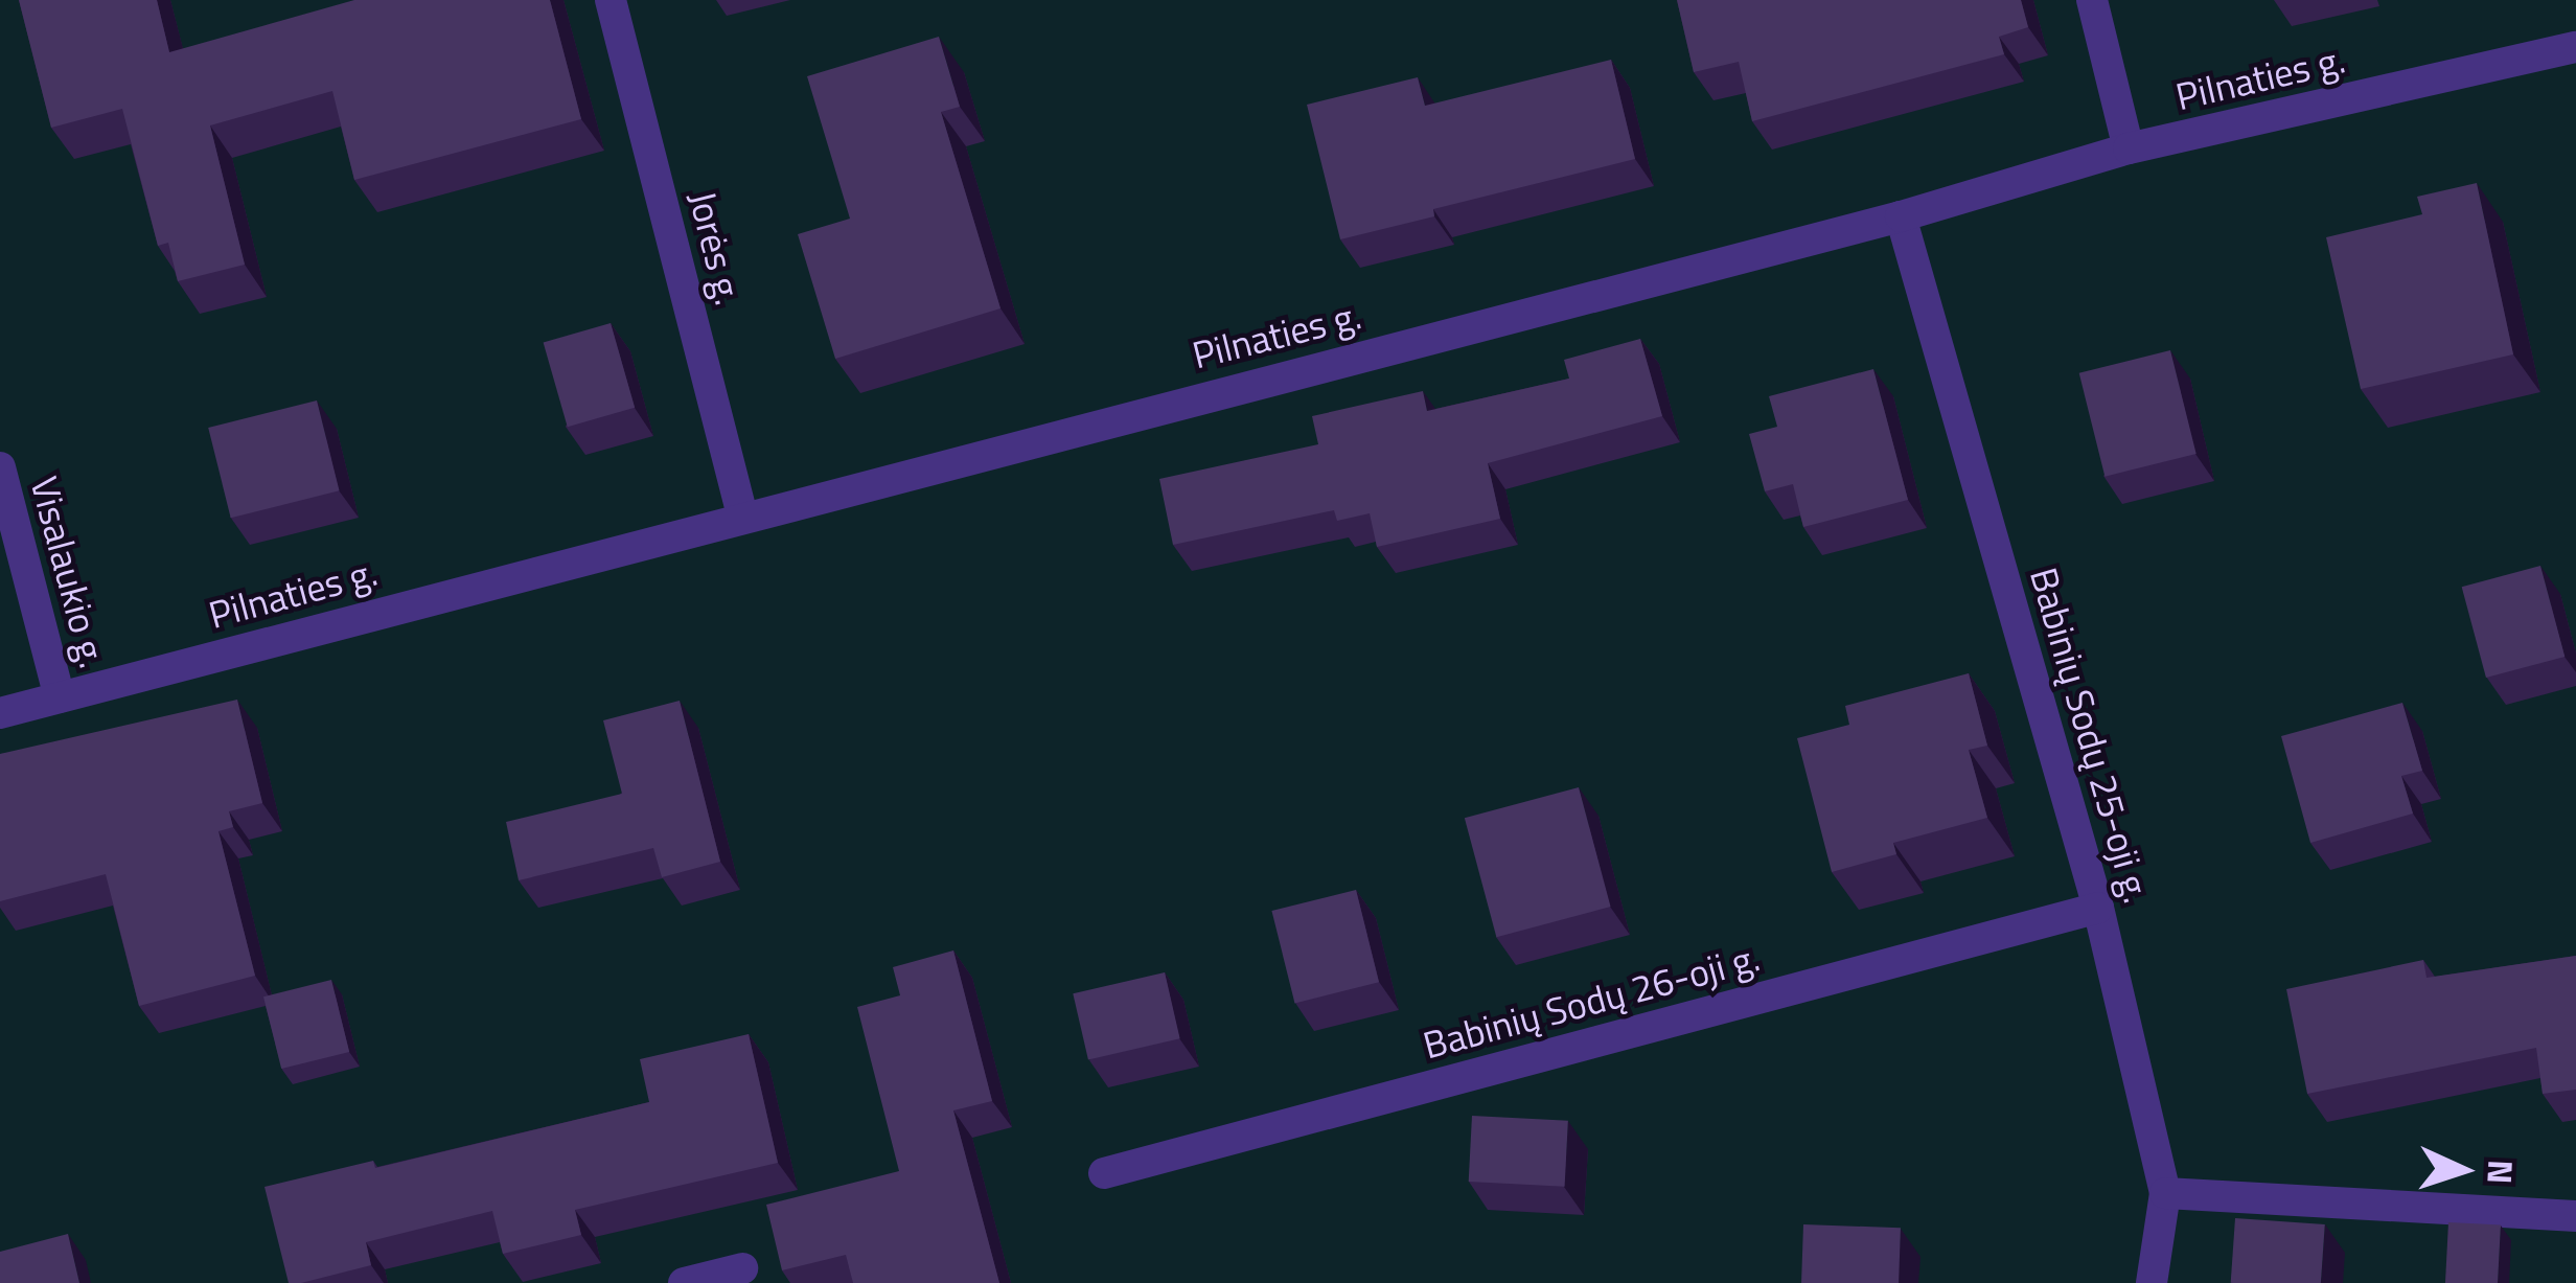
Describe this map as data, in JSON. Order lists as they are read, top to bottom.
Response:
{
  "streets": {
    "street": [
      "Pilnaties g.",
      "Jorės g.",
      "Visalaukio g.",
      "Babinių Sodų 25-oji g.",
      "Babinių Sodų 26-oji g."
    ]
  },
  "crossings": [
    ["Pilnaties g.", "Jorės g."],
    ["Pilnaties g.", "Visalaukio g."],
    ["Pilnaties g.", "Babinių Sodų 25-oji g."],
    ["Babinių Sodų 25-oji g.", "Babinių Sodų 26-oji g."]
  ],
  "north": "right"
}
